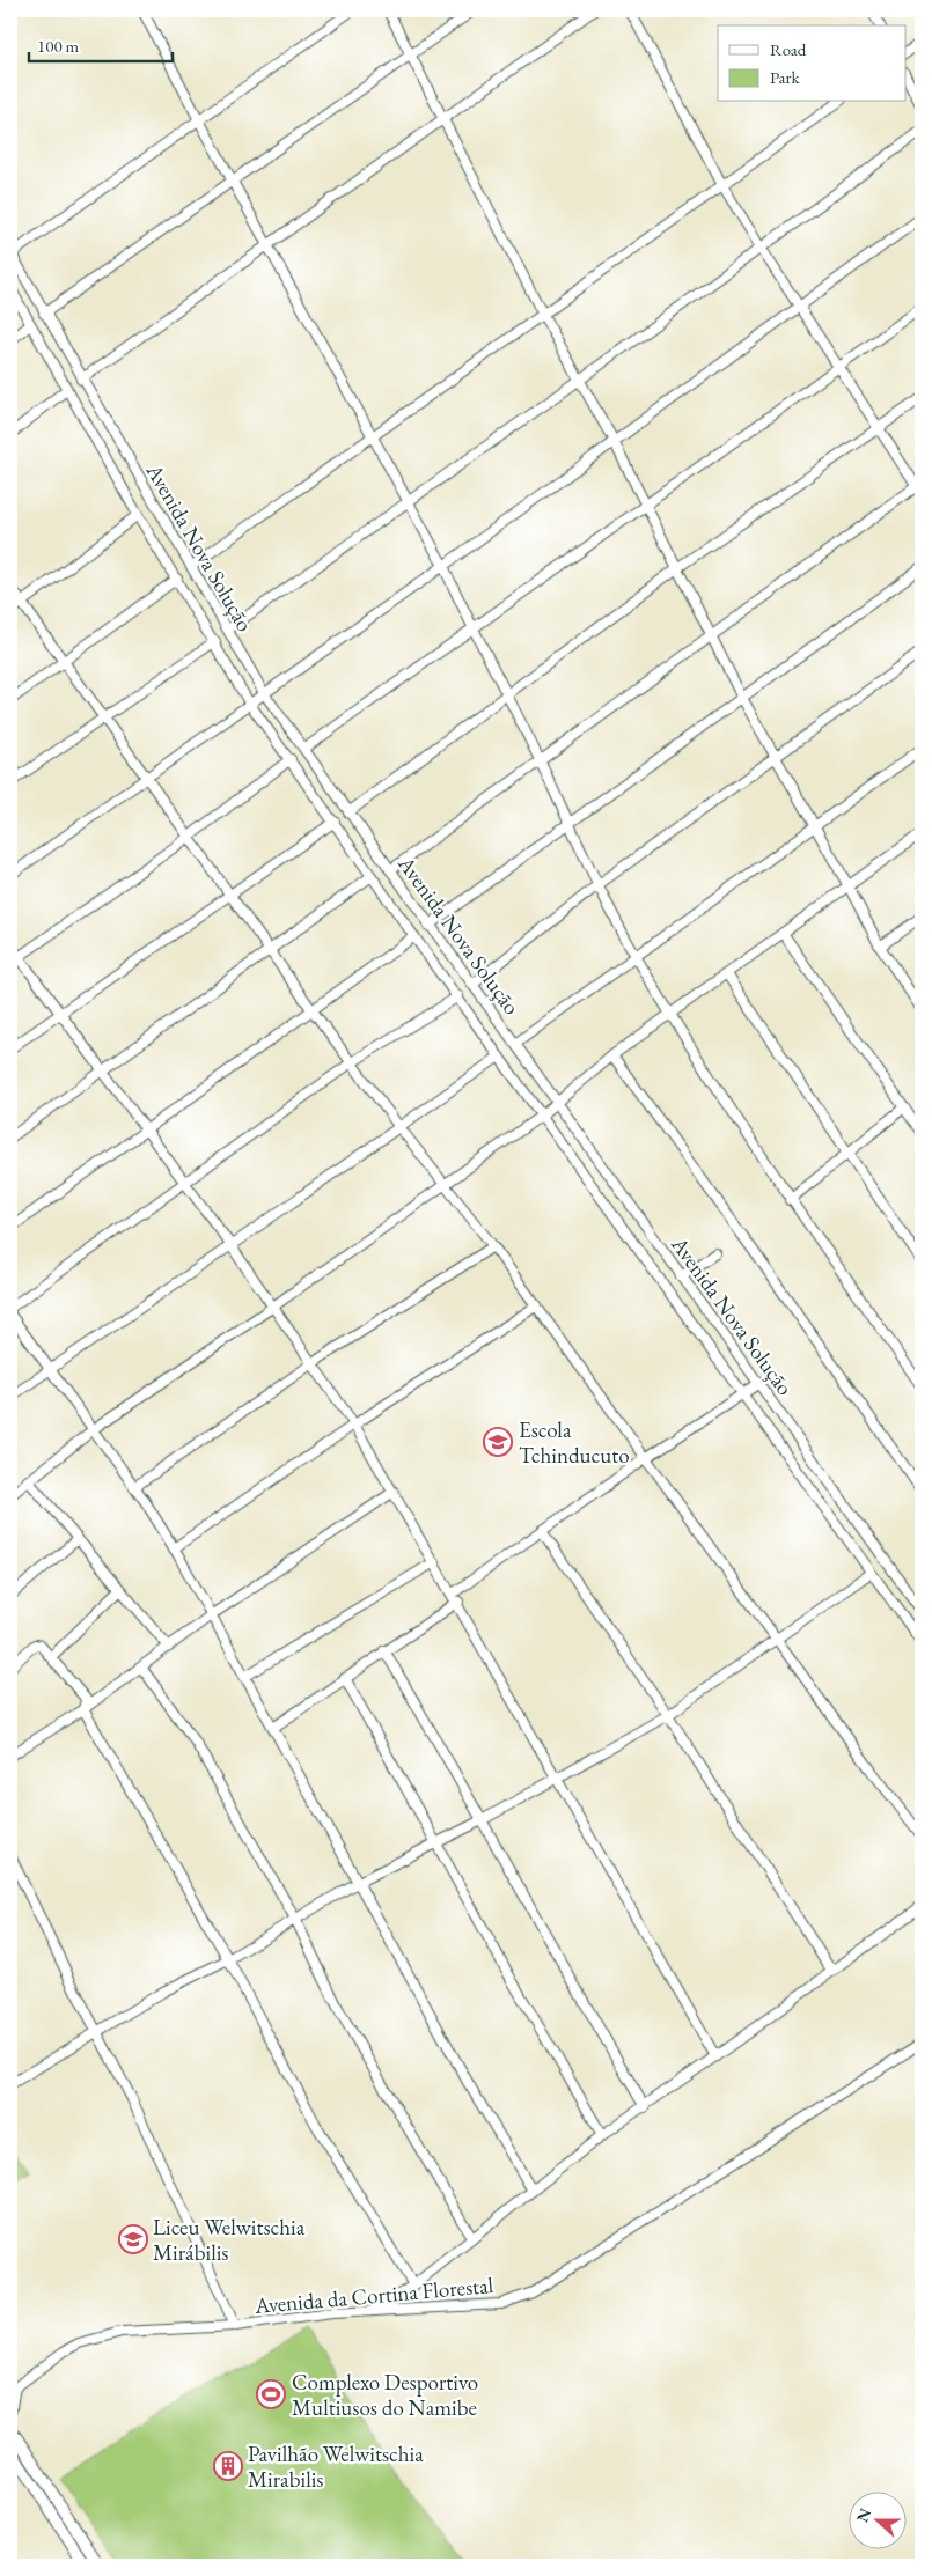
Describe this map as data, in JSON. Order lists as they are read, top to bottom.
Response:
{
  "streets": {
    "street": ["Avenida Nova Solução", "Avenida da Cortina Florestal"]
  },
  "places": {
    "school or university": ["Escola Tchinducuto", "Liceu Welwitschia Mirábilis"],
    "sports": ["Complexo Desportivo Multiusos do Namibe"],
    "building": ["Pavilhão Welwitschia Mirabilis"]
  },
  "legend": ["Road", "Park"],
  "scale_bar": "100 m",
  "north": "left"
}
